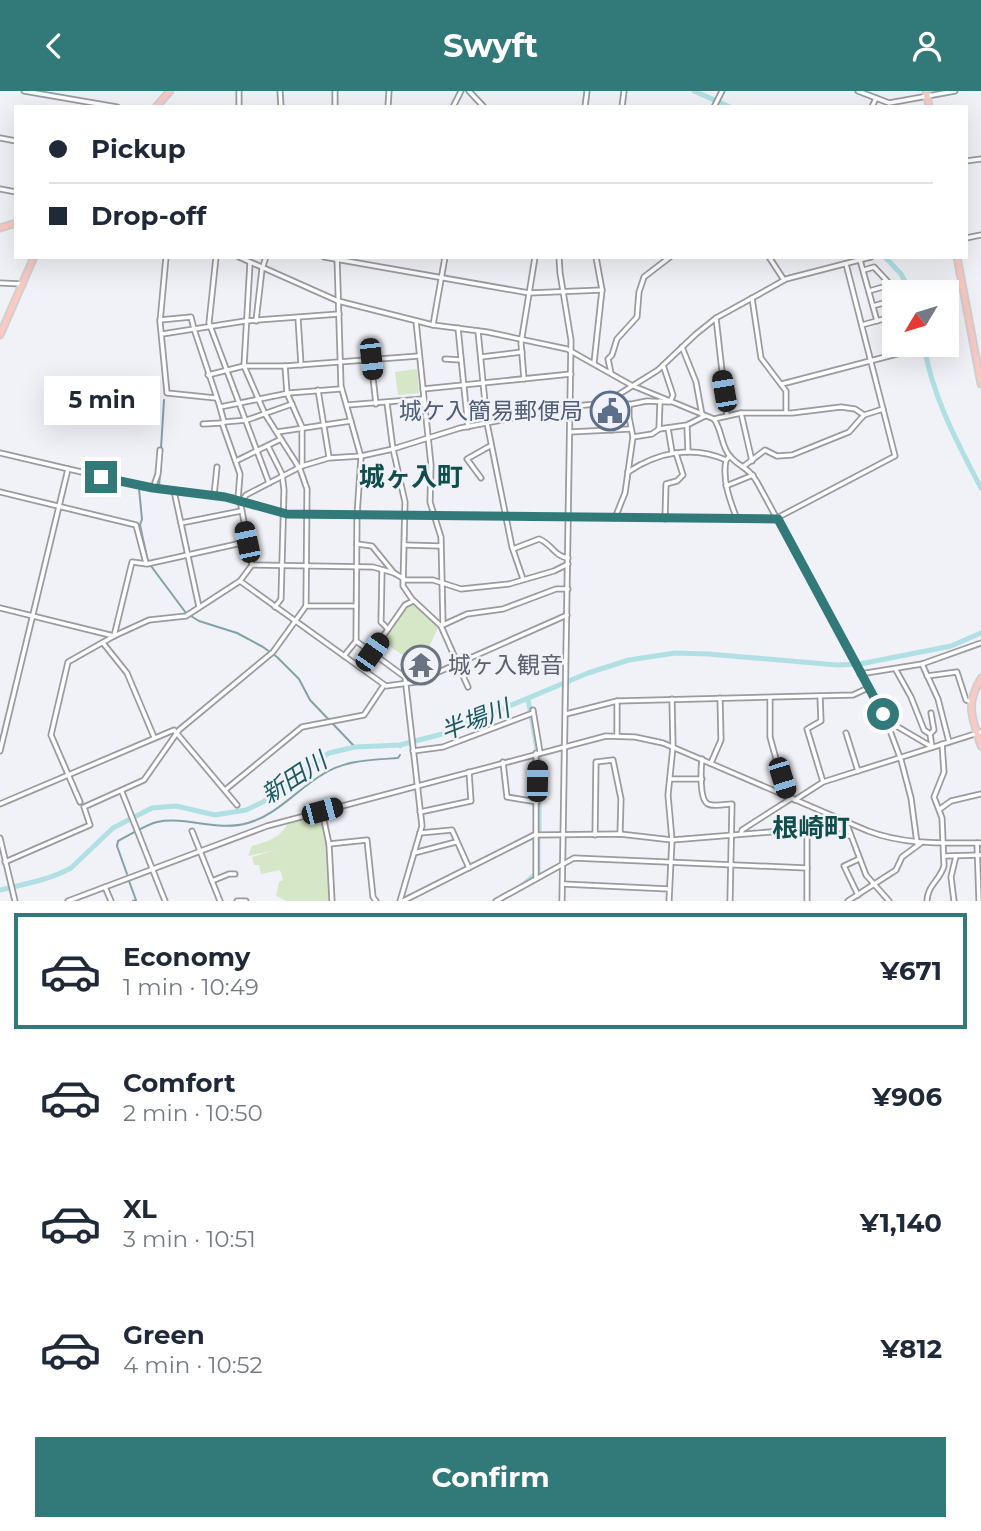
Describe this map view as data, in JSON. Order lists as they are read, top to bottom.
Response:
{
  "districts": ["城ヶ入町", "根崎町"],
  "water": ["半場川", "新田川"],
  "places": {
    "public building": ["城ケ入簡易郵便局"],
    "temple": ["城ヶ入観音"]
  },
  "north": "bottom left",
  "page": {
    "header": "Swyft",
    "banner": ["Pickup", "Drop-off"],
    "bubble": "5 min",
    "list": [
      {
        "name": "Economy",
        "note": "1 min · 10:49",
        "value": "¥671"
      },
      {
        "name": "Comfort",
        "note": "2 min · 10:50",
        "value": "¥906"
      },
      {
        "name": "XL",
        "note": "3 min · 10:51",
        "value": "¥1,140"
      },
      {
        "name": "Green",
        "note": "4 min · 10:52",
        "value": "¥812"
      }
    ],
    "buttons": "Confirm"
  }
}
